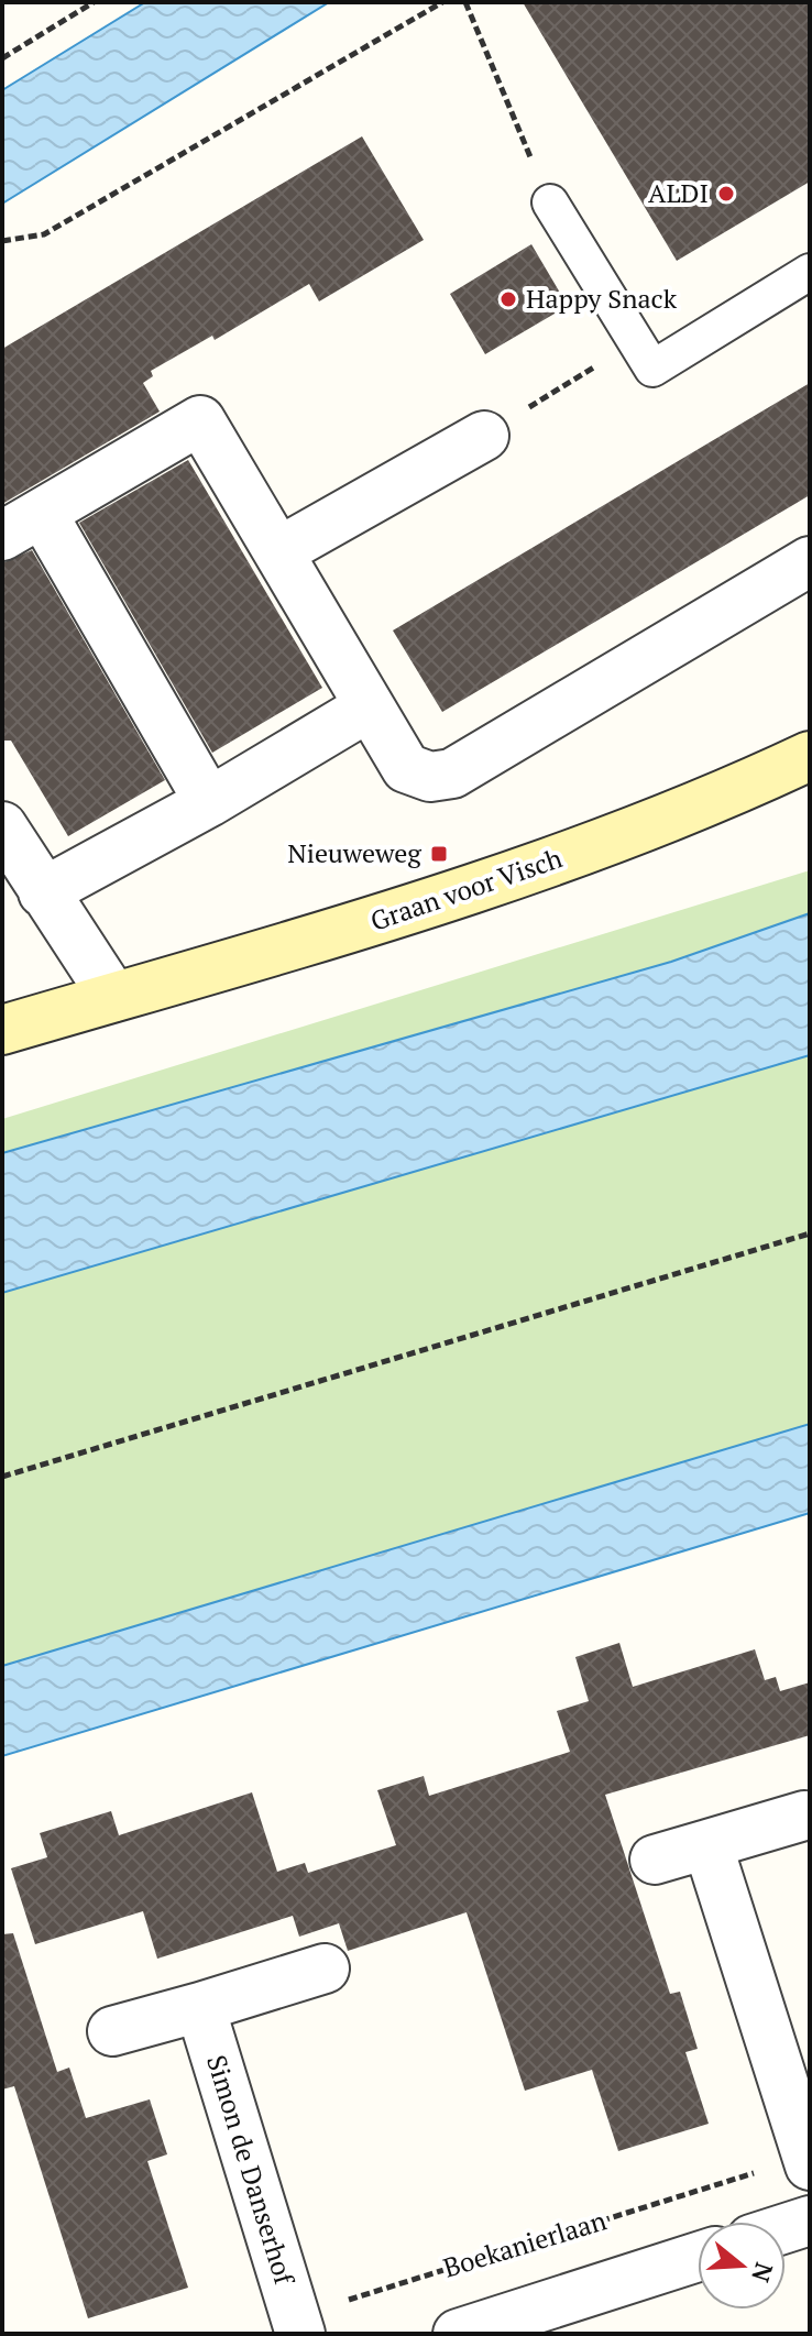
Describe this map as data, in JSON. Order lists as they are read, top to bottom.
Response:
{
  "streets": {
    "street": ["Graan voor Visch", "Simon de Danserhof"],
    "path": ["Boekanierlaan"]
  },
  "crossings": [
    ["Simon de Danserhof", "Boekanierlaan"]
  ],
  "places": {
    "other": ["ALDI", "Happy Snack"],
    "transit": ["Nieuweweg"]
  },
  "north": "right"
}
